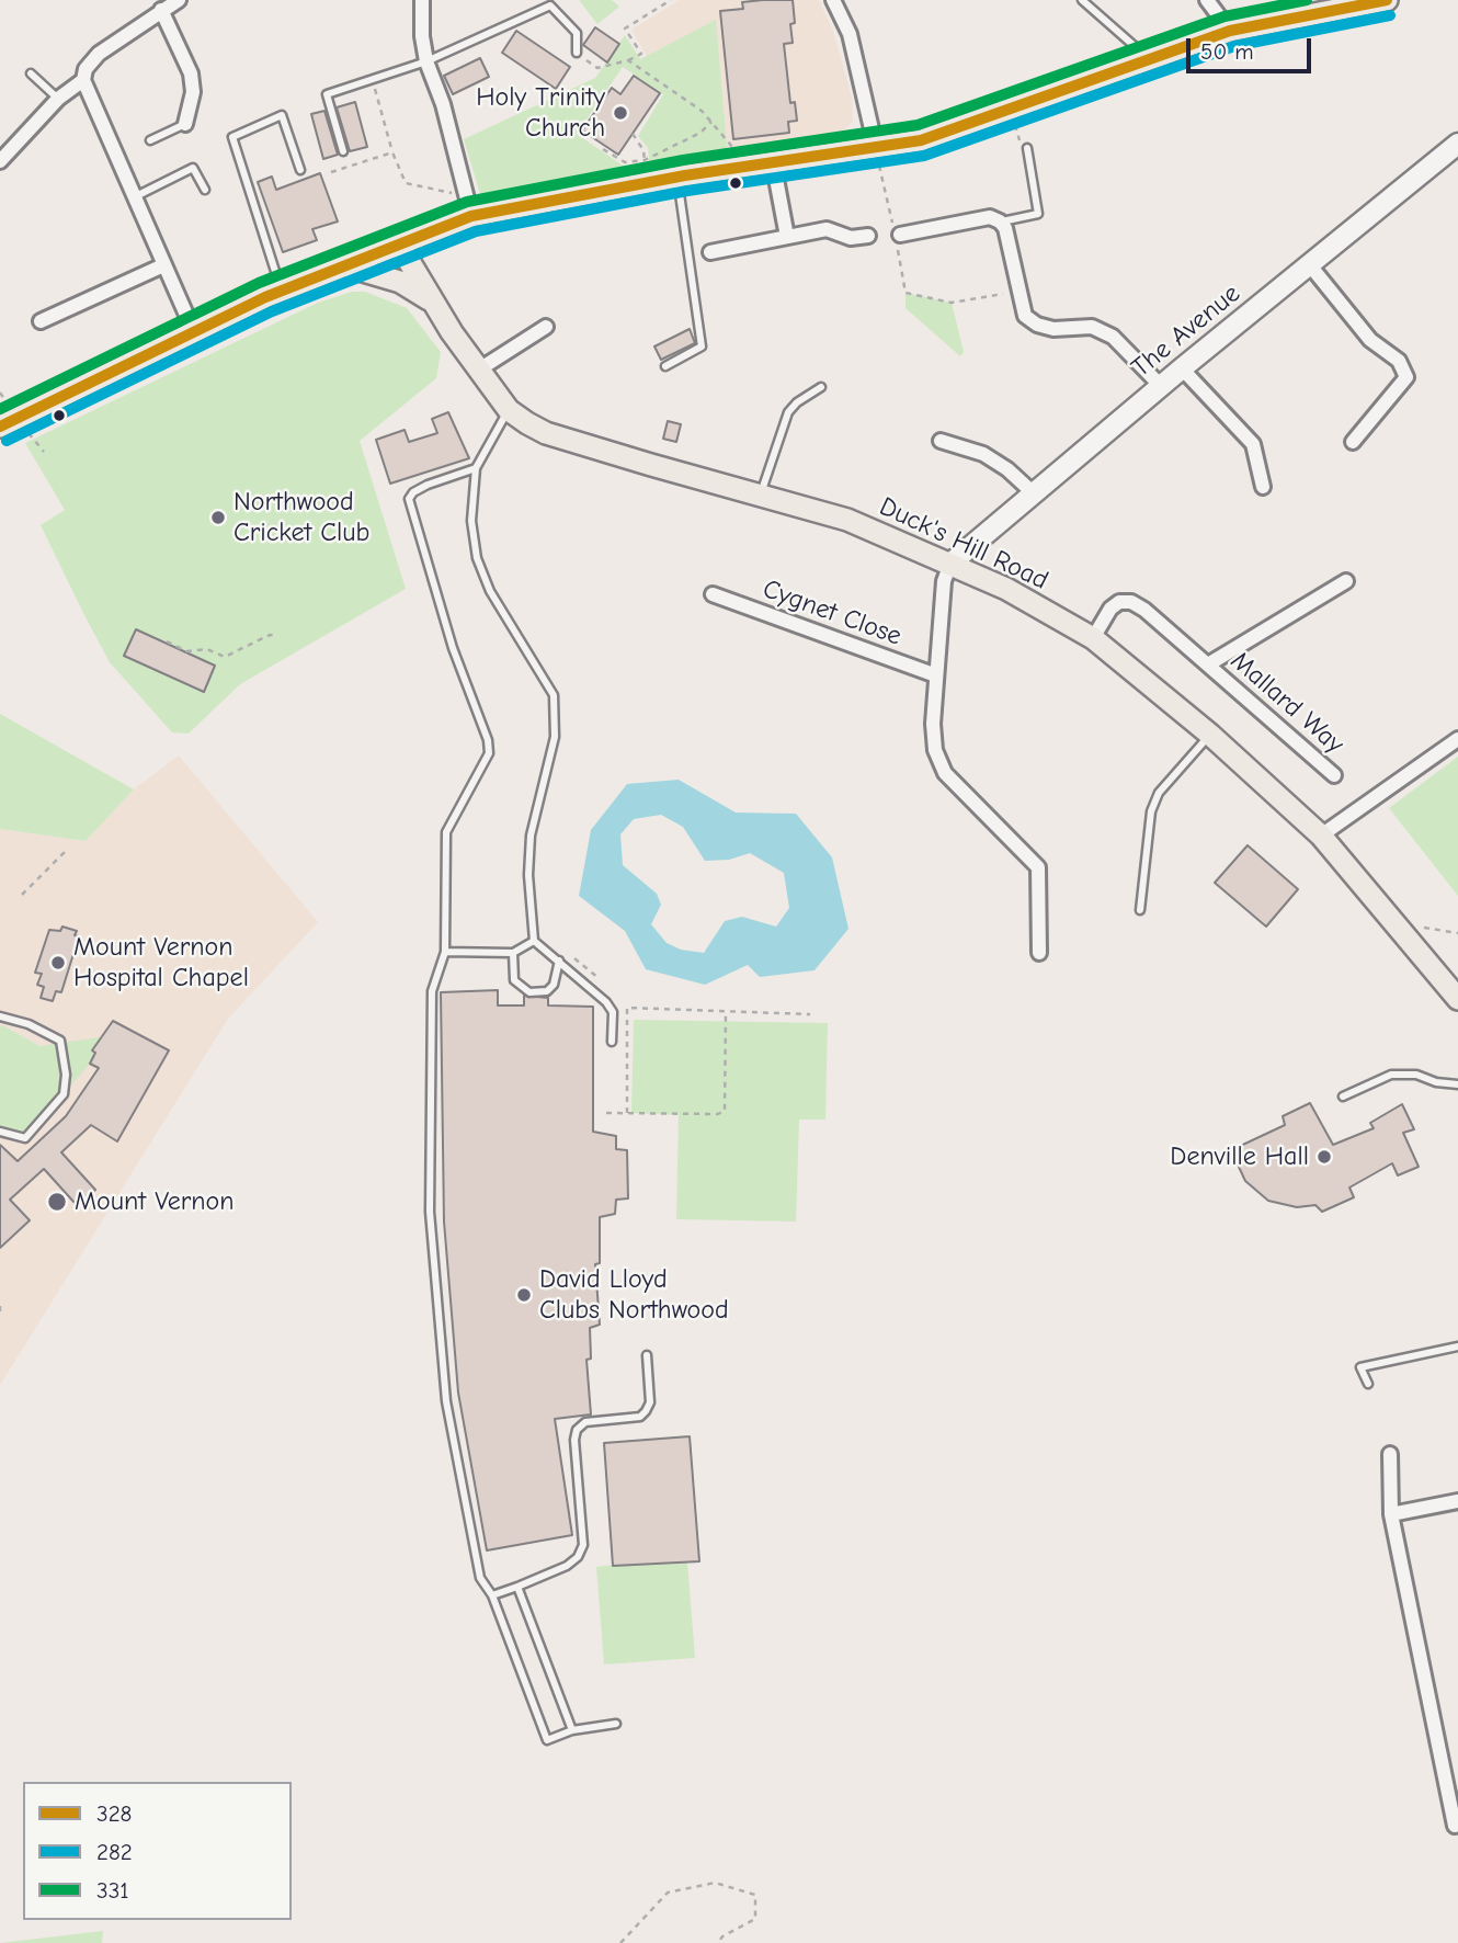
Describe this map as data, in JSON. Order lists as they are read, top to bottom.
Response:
{
  "streets": {
    "main road": ["Duck's Hill Road"],
    "street": ["The Avenue", "Cygnet Close", "Mallard Way"]
  },
  "crossings": [
    ["The Avenue", "Duck's Hill Road"],
    ["The Avenue", "Cygnet Close"],
    ["Duck's Hill Road", "Cygnet Close"],
    ["Duck's Hill Road", "Mallard Way"]
  ],
  "places": [
    "Holy Trinity Church",
    "Northwood Cricket Club",
    "Mount Vernon Hospital Chapel",
    "Denville Hall",
    "Mount Vernon",
    "David Lloyd Clubs Northwood"
  ],
  "lines": ["transit line 328", "transit line 331", "transit line 282"],
  "legend": ["328", "282", "331"],
  "scale_bar": "50 m"
}
